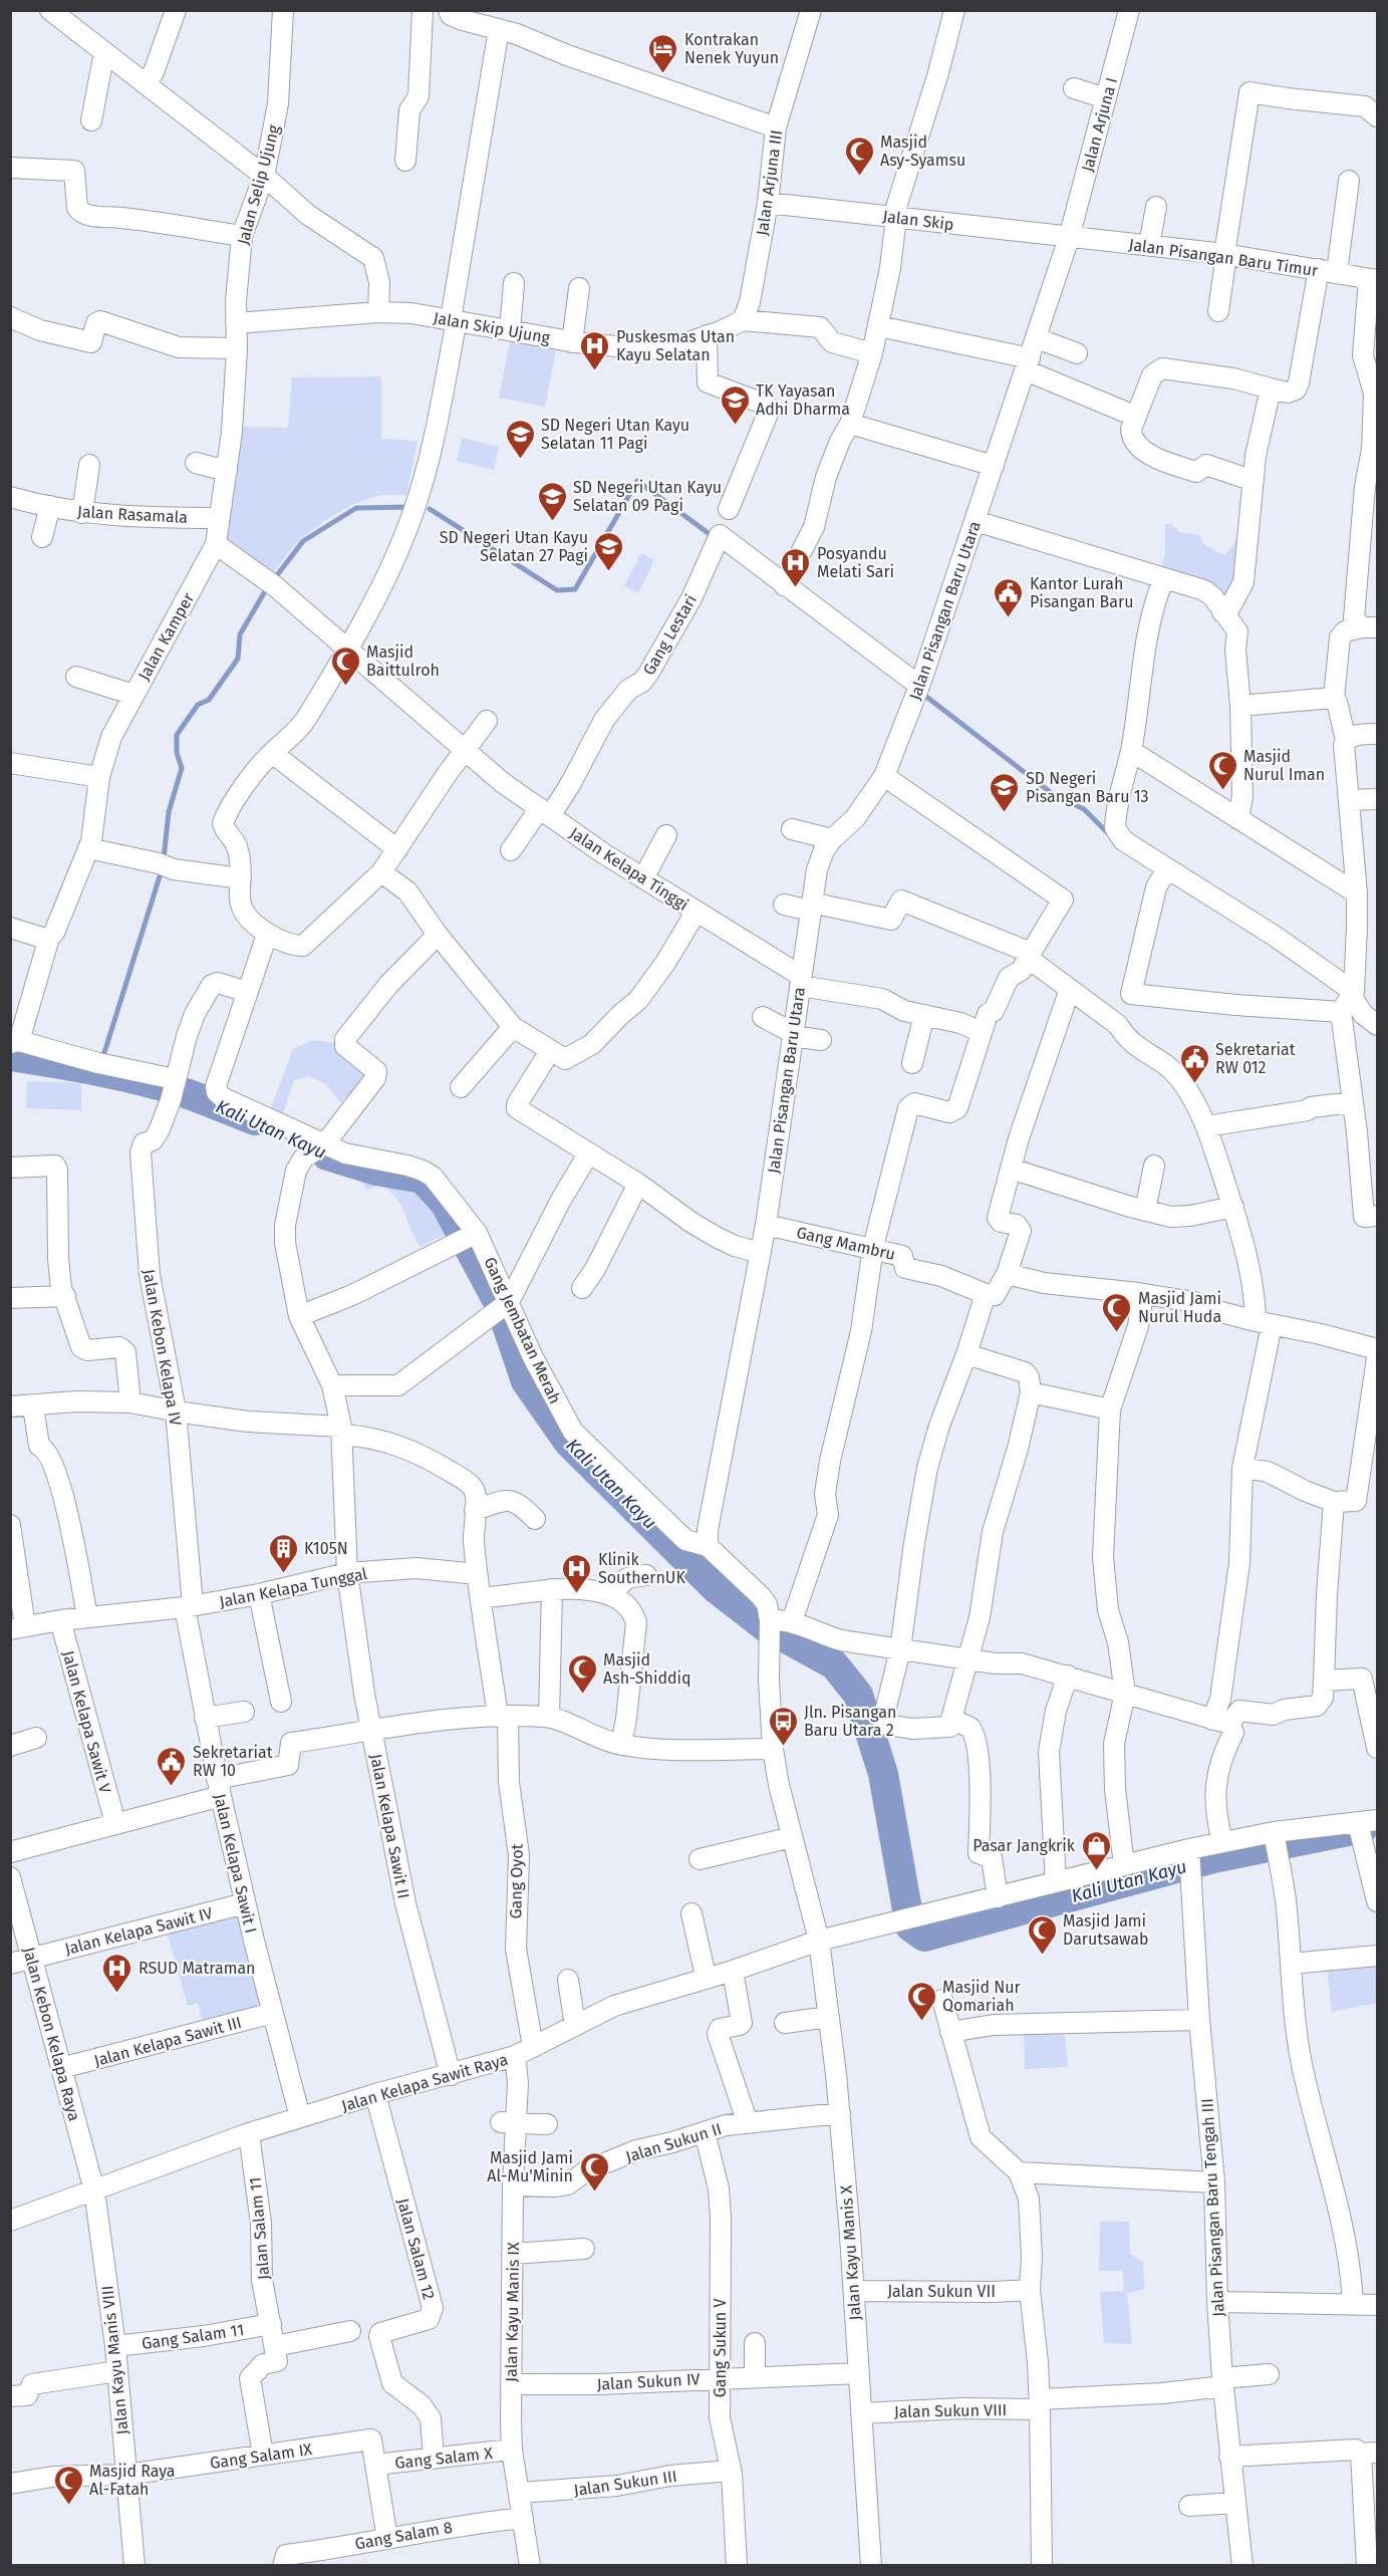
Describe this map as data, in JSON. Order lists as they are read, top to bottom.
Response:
{
  "streets": {
    "street": [
      "Jalan Arjuna I",
      "Jalan Arjuna III",
      "Jalan Selip Ujung",
      "Jalan Skip",
      "Jalan Pisangan Baru Timur",
      "Jalan Skip Ujung",
      "Jalan Rasamala",
      "Jalan Pisangan Baru Utara",
      "Gang Lestari",
      "Jalan Kamper",
      "Jalan Kelapa Tinggi",
      "Gang Mambru",
      "Gang Jembatan Merah",
      "Jalan Kebon Kelapa IV",
      "Jalan Kelapa Tunggal",
      "Jalan Kelapa Sawit V",
      "Jalan Kelapa Sawit II",
      "Jalan Kelapa Sawit I",
      "Gang Oyot",
      "Jalan Kelapa Sawit IV",
      "Jalan Kebon Kelapa Raya",
      "Jalan Kelapa Sawit III",
      "Jalan Kelapa Sawit Raya",
      "Jalan Sukun II",
      "Jalan Pisangan Baru Tengah III",
      "Jalan Salam 11",
      "Jalan Salam 12",
      "Jalan Kayu Manis X",
      "Jalan Sukun VII",
      "Jalan Kayu Manis IX",
      "Gang Salam 11",
      "Gang Sukun V",
      "Jalan Kayu Manis VIII",
      "Jalan Sukun IV",
      "Jalan Sukun VIII",
      "Gang Salam IX",
      "Gang Salam X",
      "Jalan Sukun III",
      "Gang Salam 8"
    ]
  },
  "crossings": [
    ["Jalan Arjuna I", "Jalan Skip"],
    ["Jalan Arjuna I", "Jalan Pisangan Baru Timur"],
    ["Jalan Arjuna I", "Jalan Pisangan Baru Utara"],
    ["Jalan Arjuna III", "Jalan Skip"],
    ["Jalan Arjuna III", "Jalan Skip Ujung"],
    ["Jalan Selip Ujung", "Jalan Skip Ujung"],
    ["Jalan Selip Ujung", "Jalan Kamper"],
    ["Jalan Skip", "Jalan Pisangan Baru Timur"],
    ["Jalan Skip", "Jalan Pisangan Baru Utara"],
    ["Jalan Pisangan Baru Timur", "Jalan Pisangan Baru Utara"],
    ["Jalan Skip Ujung", "Jalan Kamper"],
    ["Jalan Rasamala", "Jalan Kamper"],
    ["Jalan Pisangan Baru Utara", "Jalan Kelapa Tinggi"],
    ["Jalan Pisangan Baru Utara", "Gang Mambru"],
    ["Jalan Pisangan Baru Utara", "Gang Jembatan Merah"],
    ["Gang Lestari", "Jalan Kelapa Tinggi"],
    ["Jalan Kamper", "Jalan Kelapa Tinggi"],
    ["Gang Jembatan Merah", "Jalan Kebon Kelapa IV"],
    ["Gang Jembatan Merah", "Jalan Kelapa Sawit II"],
    ["Jalan Kebon Kelapa IV", "Jalan Kelapa Tunggal"],
    ["Jalan Kebon Kelapa IV", "Jalan Kelapa Sawit I"],
    ["Jalan Kelapa Tunggal", "Jalan Kelapa Sawit V"],
    ["Jalan Kelapa Tunggal", "Jalan Kelapa Sawit II"],
    ["Jalan Kelapa Tunggal", "Jalan Kelapa Sawit I"],
    ["Jalan Kelapa Sawit II", "Jalan Kelapa Sawit Raya"],
    ["Jalan Kelapa Sawit I", "Jalan Kelapa Sawit IV"],
    ["Jalan Kelapa Sawit I", "Jalan Kelapa Sawit III"],
    ["Jalan Kelapa Sawit I", "Jalan Kelapa Sawit Raya"],
    ["Gang Oyot", "Jalan Kelapa Sawit Raya"],
    ["Jalan Kelapa Sawit IV", "Jalan Kebon Kelapa Raya"],
    ["Jalan Kebon Kelapa Raya", "Jalan Kelapa Sawit III"],
    ["Jalan Kebon Kelapa Raya", "Jalan Kelapa Sawit Raya"],
    ["Jalan Kebon Kelapa Raya", "Jalan Kayu Manis VIII"],
    ["Jalan Kelapa Sawit Raya", "Jalan Pisangan Baru Tengah III"],
    ["Jalan Kelapa Sawit Raya", "Jalan Salam 11"],
    ["Jalan Kelapa Sawit Raya", "Jalan Salam 12"],
    ["Jalan Kelapa Sawit Raya", "Jalan Kayu Manis X"],
    ["Jalan Kelapa Sawit Raya", "Jalan Kayu Manis IX"],
    ["Jalan Kelapa Sawit Raya", "Jalan Kayu Manis VIII"],
    ["Jalan Sukun II", "Jalan Kayu Manis X"],
    ["Jalan Sukun II", "Jalan Kayu Manis IX"],
    ["Jalan Sukun II", "Gang Sukun V"],
    ["Jalan Pisangan Baru Tengah III", "Jalan Sukun VIII"],
    ["Jalan Salam 11", "Gang Salam 11"],
    ["Jalan Salam 12", "Gang Salam X"],
    ["Jalan Kayu Manis X", "Jalan Sukun VII"],
    ["Jalan Kayu Manis X", "Jalan Sukun IV"],
    ["Jalan Kayu Manis X", "Jalan Sukun VIII"],
    ["Jalan Kayu Manis IX", "Jalan Sukun IV"],
    ["Jalan Kayu Manis IX", "Gang Salam X"],
    ["Jalan Kayu Manis IX", "Jalan Sukun III"],
    ["Jalan Kayu Manis IX", "Gang Salam 8"],
    ["Gang Salam 11", "Jalan Kayu Manis VIII"],
    ["Gang Sukun V", "Jalan Sukun IV"],
    ["Gang Sukun V", "Jalan Sukun III"],
    ["Jalan Kayu Manis VIII", "Gang Salam IX"],
    ["Gang Salam IX", "Gang Salam X"]
  ],
  "water": ["Kali Utan Kayu"],
  "places": {
    "hotel": ["Kontrakan Nenek Yuyun"],
    "mosque": [
      "Masjid Asy-Syamsu",
      "Masjid Baittulroh",
      "Masjid Nurul Iman",
      "Masjid Jami Nurul Huda",
      "Masjid Ash-Shiddiq",
      "Masjid Jami Darutsawab",
      "Masjid Nur Qomariah",
      "Masjid Jami Al-Mu'Minin",
      "Masjid Raya Al-Fatah"
    ],
    "hospital": [
      "Puskesmas Utan Kayu Selatan",
      "Posyandu Melati Sari",
      "Klinik SouthernUK",
      "RSUD Matraman"
    ],
    "school or university": [
      "TK Yayasan Adhi Dharma",
      "SD Negeri Utan Kayu Selatan 11 Pagi",
      "SD Negeri Utan Kayu Selatan 09 Pagi",
      "SD Negeri Utan Kayu Selatan 27 Pagi",
      "SD Negeri Pisangan Baru 13"
    ],
    "public building": ["Kantor Lurah Pisangan Baru", "Sekretariat RW 012", "Sekretariat RW 10"],
    "building": ["K105N"],
    "bus stop": ["Jln. Pisangan Baru Utara 2"],
    "shop": ["Pasar Jangkrik"]
  }
}
